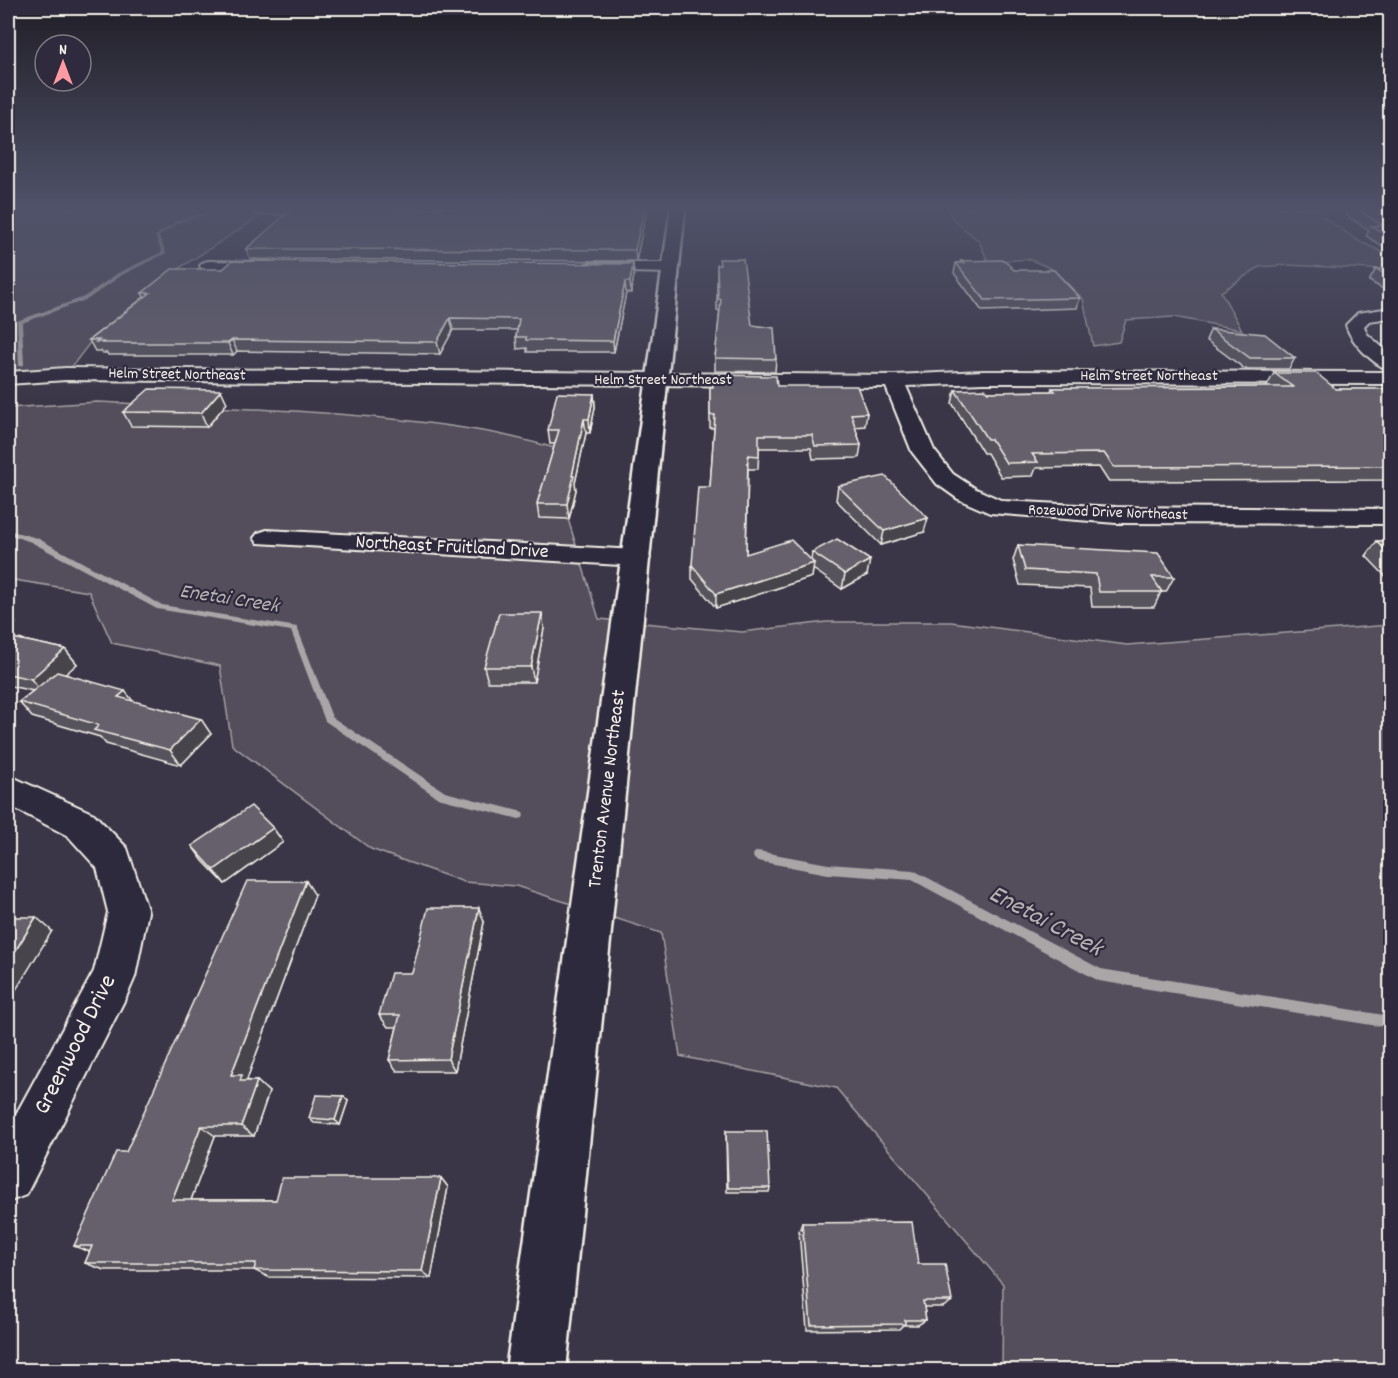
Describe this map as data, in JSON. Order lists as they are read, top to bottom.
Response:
{
  "streets": {
    "main road": ["Trenton Avenue Northeast"],
    "street": [
      "Helm Street Northeast",
      "Rozewood Drive Northeast",
      "Northeast Fruitland Drive",
      "Greenwood Drive"
    ]
  },
  "crossings": [
    ["Helm Street Northeast", "Rozewood Drive Northeast"],
    ["Helm Street Northeast", "Trenton Avenue Northeast"],
    ["Northeast Fruitland Drive", "Trenton Avenue Northeast"]
  ],
  "water": ["Enetai Creek"],
  "north": "top"
}
